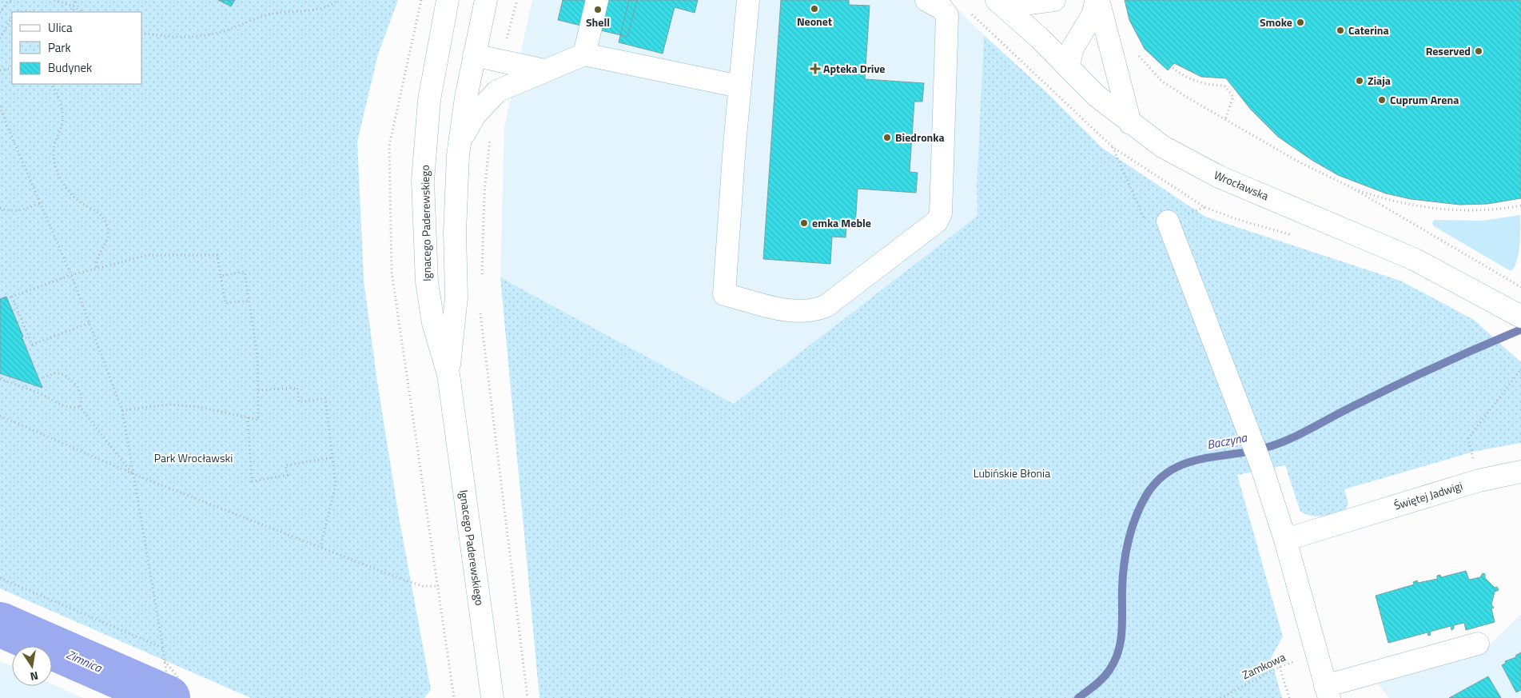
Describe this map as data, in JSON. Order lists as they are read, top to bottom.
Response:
{
  "streets": {
    "street": ["Wrocławska", "Ignacego Paderewskiego", "Świętej Jadwigi"],
    "path": ["Zamkowa"]
  },
  "water": ["Baczyna", "Zimnica"],
  "parks": ["Park Wrocławski", "Lubińskie Błonia"],
  "places": {
    "other": [
      "Neonet",
      "Shell",
      "Smoke",
      "Caterina",
      "Reserved",
      "Ziaja",
      "Cuprum Arena",
      "Biedronka",
      "emka Meble"
    ],
    "health": ["Apteka Drive"]
  },
  "legend": ["Ulica", "Park", "Budynek"],
  "north": "bottom"
}
